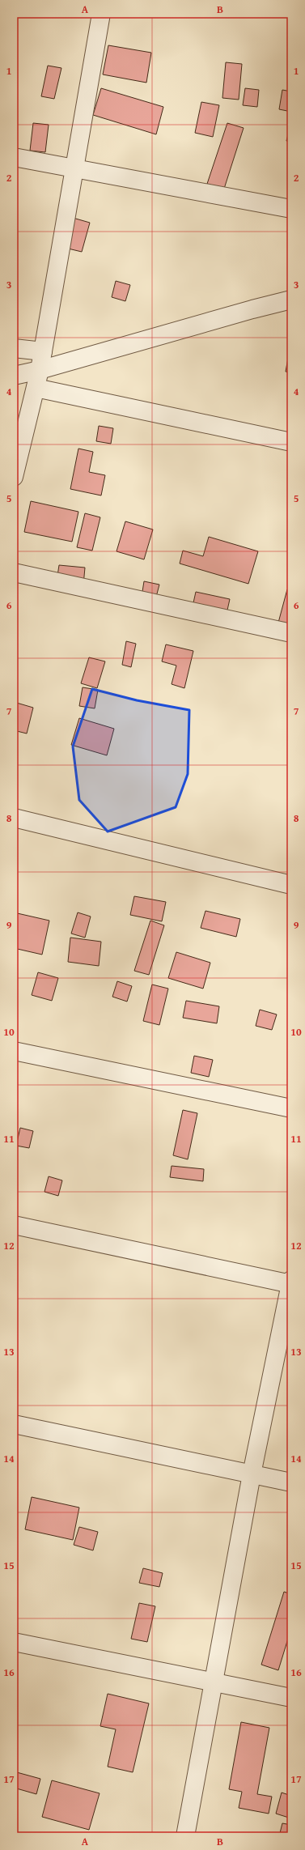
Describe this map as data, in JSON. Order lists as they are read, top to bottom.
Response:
{
  "grid": {
    "columns": ["A", "B"],
    "rows": [
      "1",
      "2",
      "3",
      "4",
      "5",
      "6",
      "7",
      "8",
      "9",
      "10",
      "11",
      "12",
      "13",
      "14",
      "15",
      "16",
      "17"
    ]
  }
}
